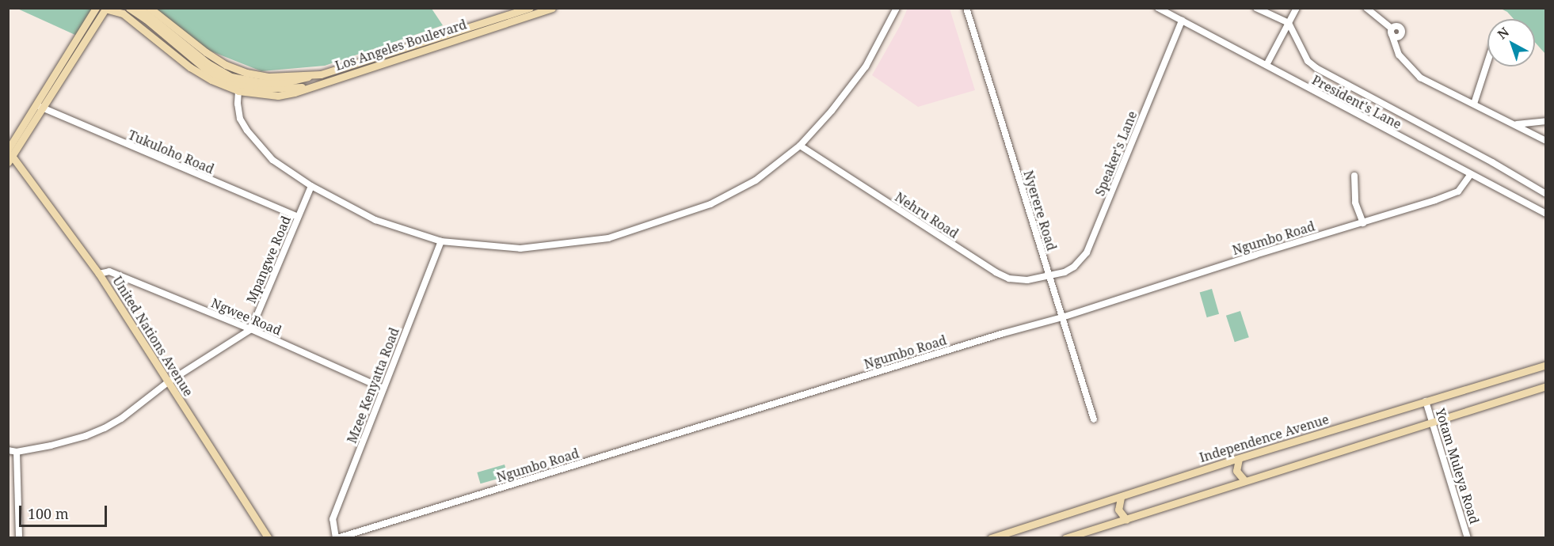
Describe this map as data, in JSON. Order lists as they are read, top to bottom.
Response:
{
  "streets": {
    "main road": ["Los Angeles Boulevard", "United Nations Avenue", "Independence Avenue"],
    "street": [
      "President's Lane",
      "Tukuloho Road",
      "Speaker's Lane",
      "Nyerere Road",
      "Nehru Road",
      "Ngumbo Road",
      "Mpangwe Road",
      "Ngwee Road",
      "Mzee Kenyatta Road",
      "Yotam Muleya Road"
    ]
  },
  "crossings": [
    ["President's Lane", "Speaker's Lane"],
    ["President's Lane", "Ngumbo Road"],
    ["Tukuloho Road", "Mpangwe Road"],
    ["Speaker's Lane", "Nyerere Road"],
    ["Speaker's Lane", "Nehru Road"],
    ["Nyerere Road", "Nehru Road"],
    ["Nyerere Road", "Ngumbo Road"],
    ["Ngumbo Road", "Mzee Kenyatta Road"],
    ["Mpangwe Road", "Ngwee Road"],
    ["Ngwee Road", "United Nations Avenue"],
    ["Ngwee Road", "Mzee Kenyatta Road"],
    ["Independence Avenue", "Yotam Muleya Road"]
  ],
  "scale_bar": "100 m",
  "north": "top left"
}
